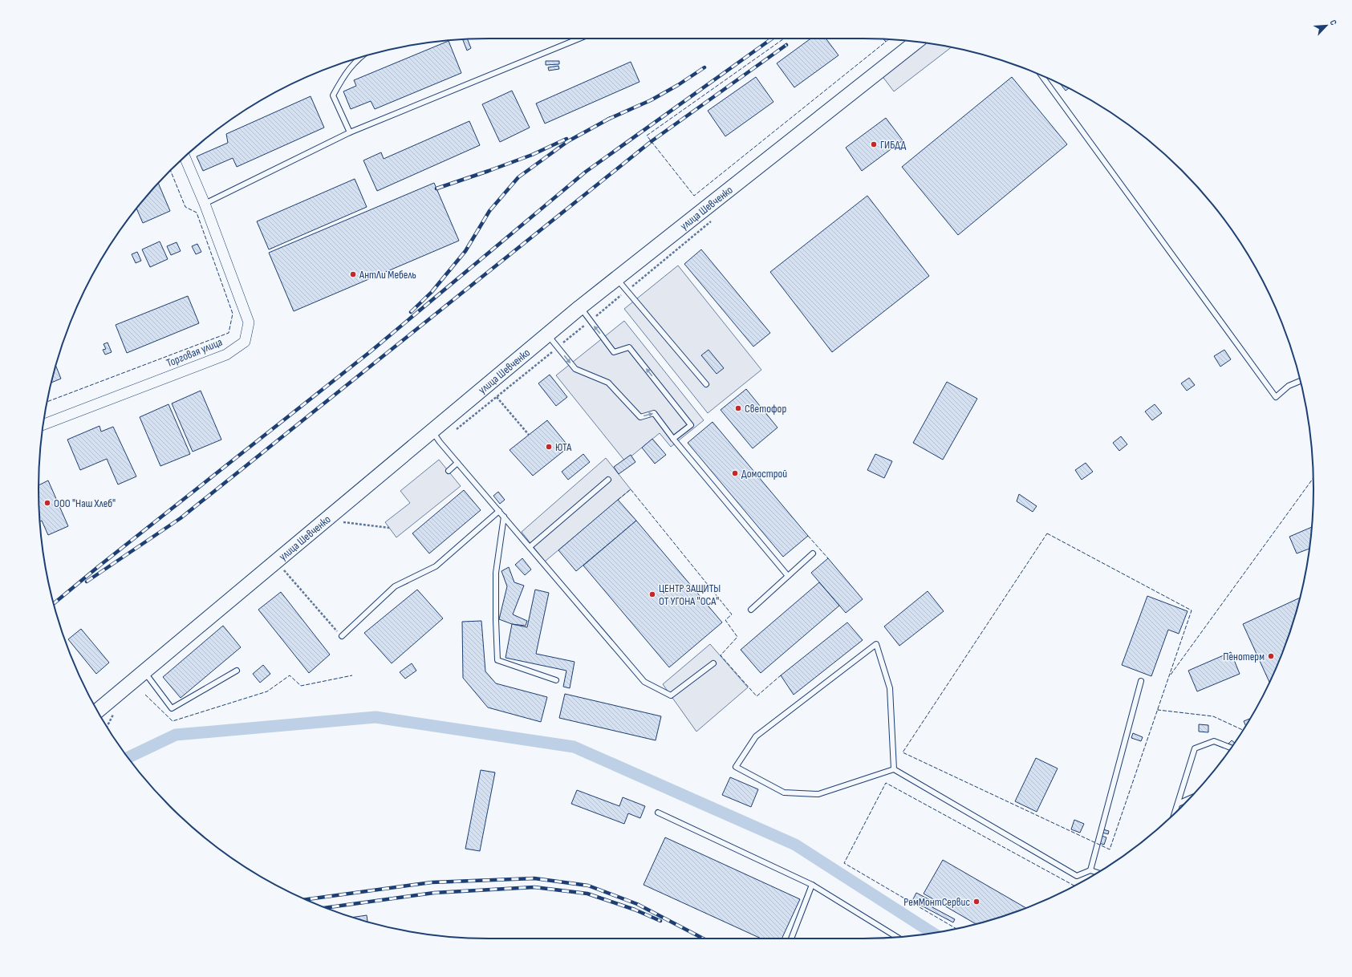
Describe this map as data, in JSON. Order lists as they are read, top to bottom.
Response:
{
  "streets": {
    "street": ["улица Шевченко", "Торговая улица"]
  },
  "places": [
    "ГИБДД",
    "АнтЛи Мебель",
    "Светофор",
    "ЮТА",
    "Домострой",
    "ООО \"Наш Хлеб\"",
    "ЦЕНТР ЗАЩИТЫ ОТ УГОНА \"ОСА\"",
    "Пенотерм",
    "РемМонтСервис"
  ],
  "north": "top right"
}
